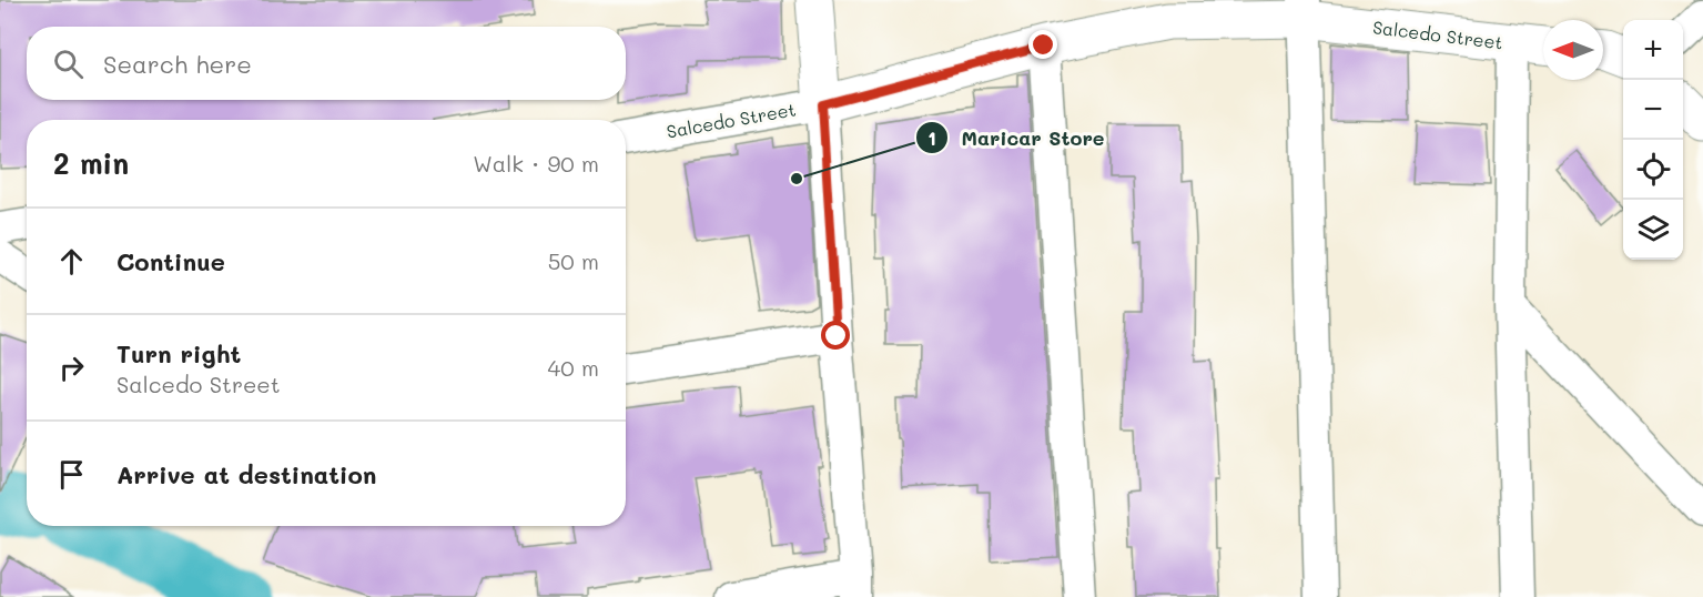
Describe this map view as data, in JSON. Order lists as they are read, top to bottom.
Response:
{
  "streets": {
    "street": ["Salcedo Street"]
  },
  "places": ["Maricar Store"],
  "north": "left",
  "page": {
    "map_buttons": ["+", "−"],
    "search": "Search here",
    "heading": ["2 min", "Walk · 90 m"],
    "list": [
      ["Continue", "50 m"],
      ["Turn right", "Salcedo Street", "40 m"],
      "Arrive at destination"
    ]
  }
}
